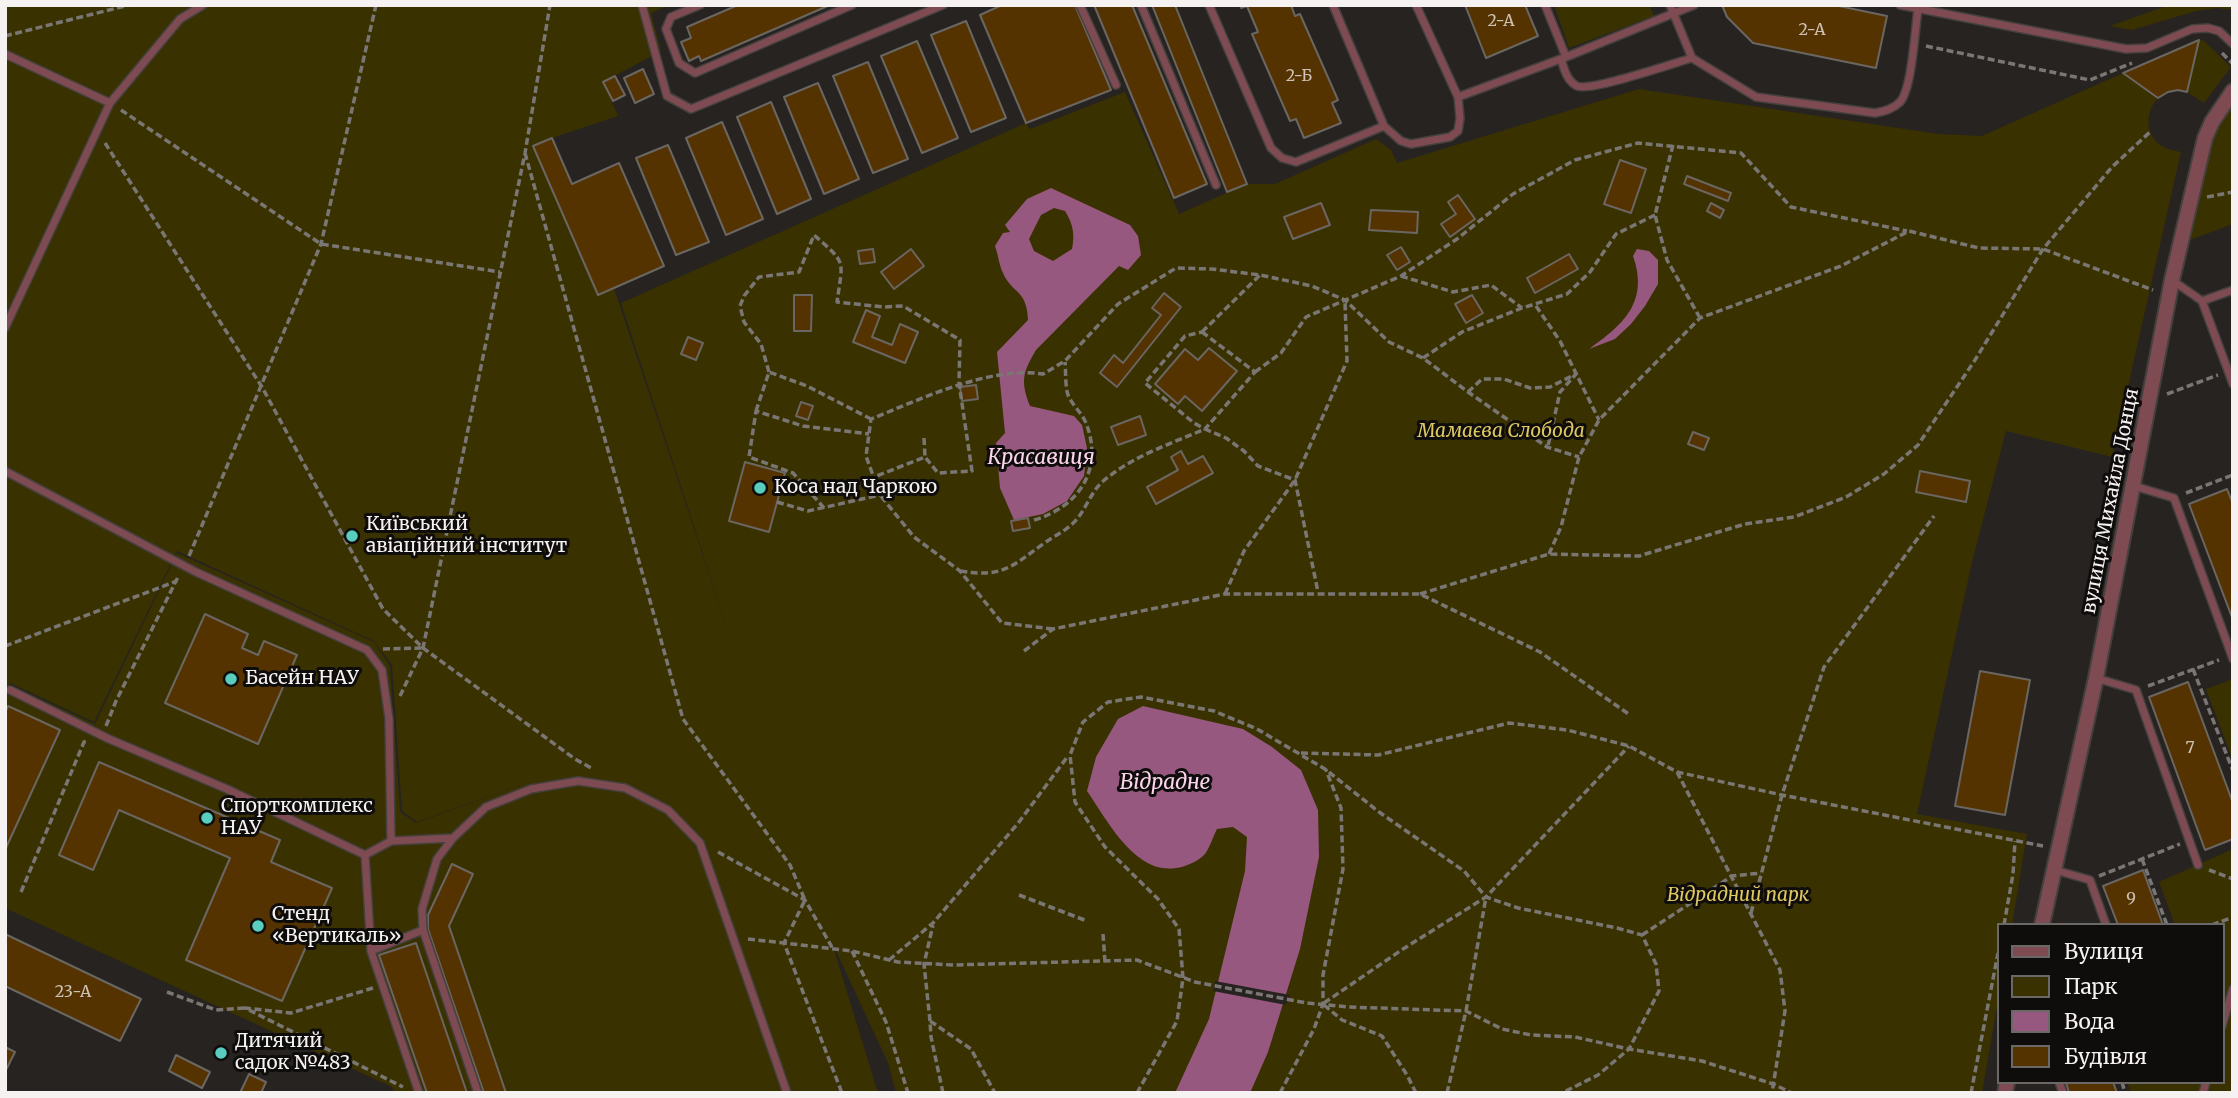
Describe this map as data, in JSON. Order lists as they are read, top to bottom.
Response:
{
  "streets": {
    "street": ["вулиця Михайла Донця"]
  },
  "water": ["Красавиця", "Відрадне"],
  "parks": ["Мамаєва Слобода", "Відрадний парк"],
  "places": [
    "Коса над Чаркою",
    "Київський авіаційний інститут",
    "Басейн НАУ",
    "Спорткомплекс НАУ",
    "Стенд «Вертикаль»",
    "Дитячий садок №483"
  ],
  "house_numbers": [
    "2-А",
    "2-А",
    "2-Б",
    "7",
    "9",
    "23-А"
  ],
  "legend": [
    "Вулиця",
    "Парк",
    "Вода",
    "Будівля"
  ]
}
